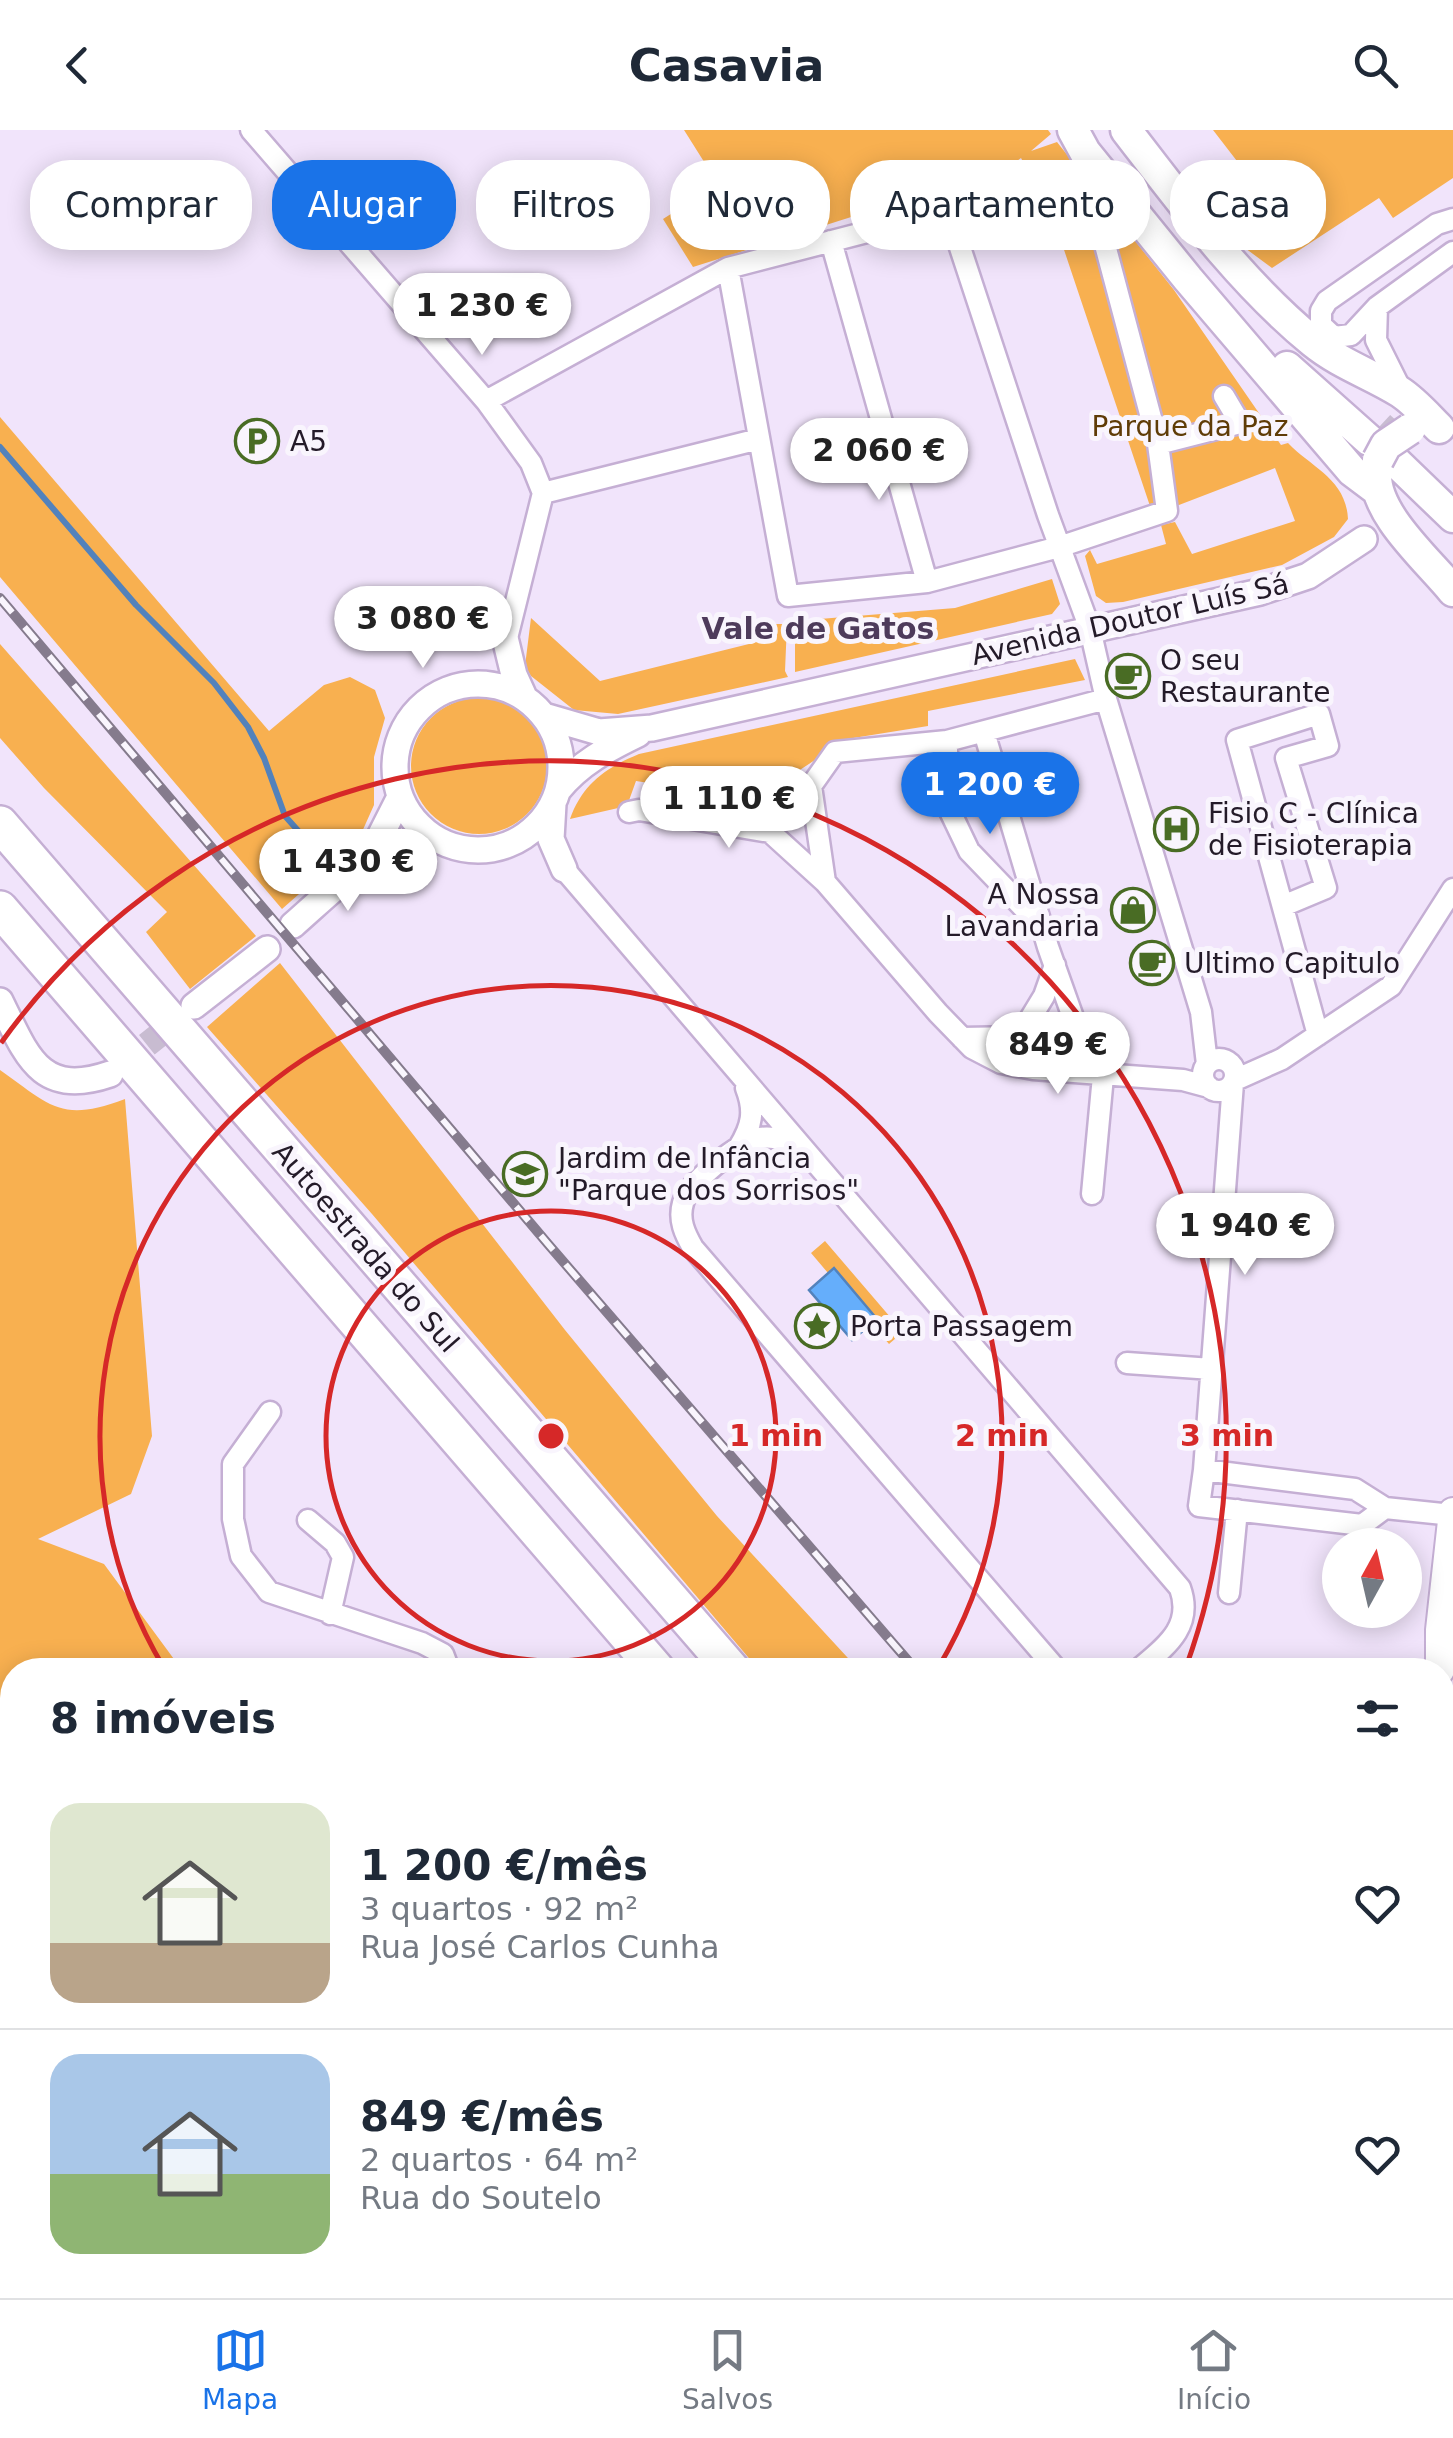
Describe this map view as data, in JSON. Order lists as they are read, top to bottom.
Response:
{
  "streets": {
    "highway": ["Autoestrada do Sul"],
    "street": ["Avenida Doutor Luís Sá"]
  },
  "districts": ["Vale de Gatos"],
  "parks": ["Parque da Paz"],
  "places": {
    "parking": ["A5"],
    "cafe": ["O seu Restaurante", "Ultimo Capitulo"],
    "hospital": ["Fisio C - Clínica de Fisioterapia"],
    "shop": ["A Nossa Lavandaria"],
    "school or university": ["Jardim de Infância \"Parque dos Sorrisos\""],
    "place": ["Porta Passagem"]
  },
  "north": "top",
  "page": {
    "header": "Casavia",
    "chip": [
      "Comprar",
      "Alugar",
      "Filtros",
      "Novo",
      "Apartamento",
      "Casa"
    ],
    "price": [
      "1 230 €",
      "2 060 €",
      "3 080 €",
      "1 200 €",
      "1 110 €",
      "1 430 €",
      "849 €",
      "1 940 €"
    ],
    "heading": "8 imóveis",
    "list": [
      {
        "name": "1 200 €/mês",
        "note": "3 quartos · 92 m² · Rua José Carlos Cunha"
      },
      {
        "name": "849 €/mês",
        "note": "2 quartos · 64 m² · Rua do Soutelo"
      }
    ],
    "tabs": ["Mapa", "Salvos", "Início"]
  },
  "rings": ["1 min", "2 min", "3 min"]
}
